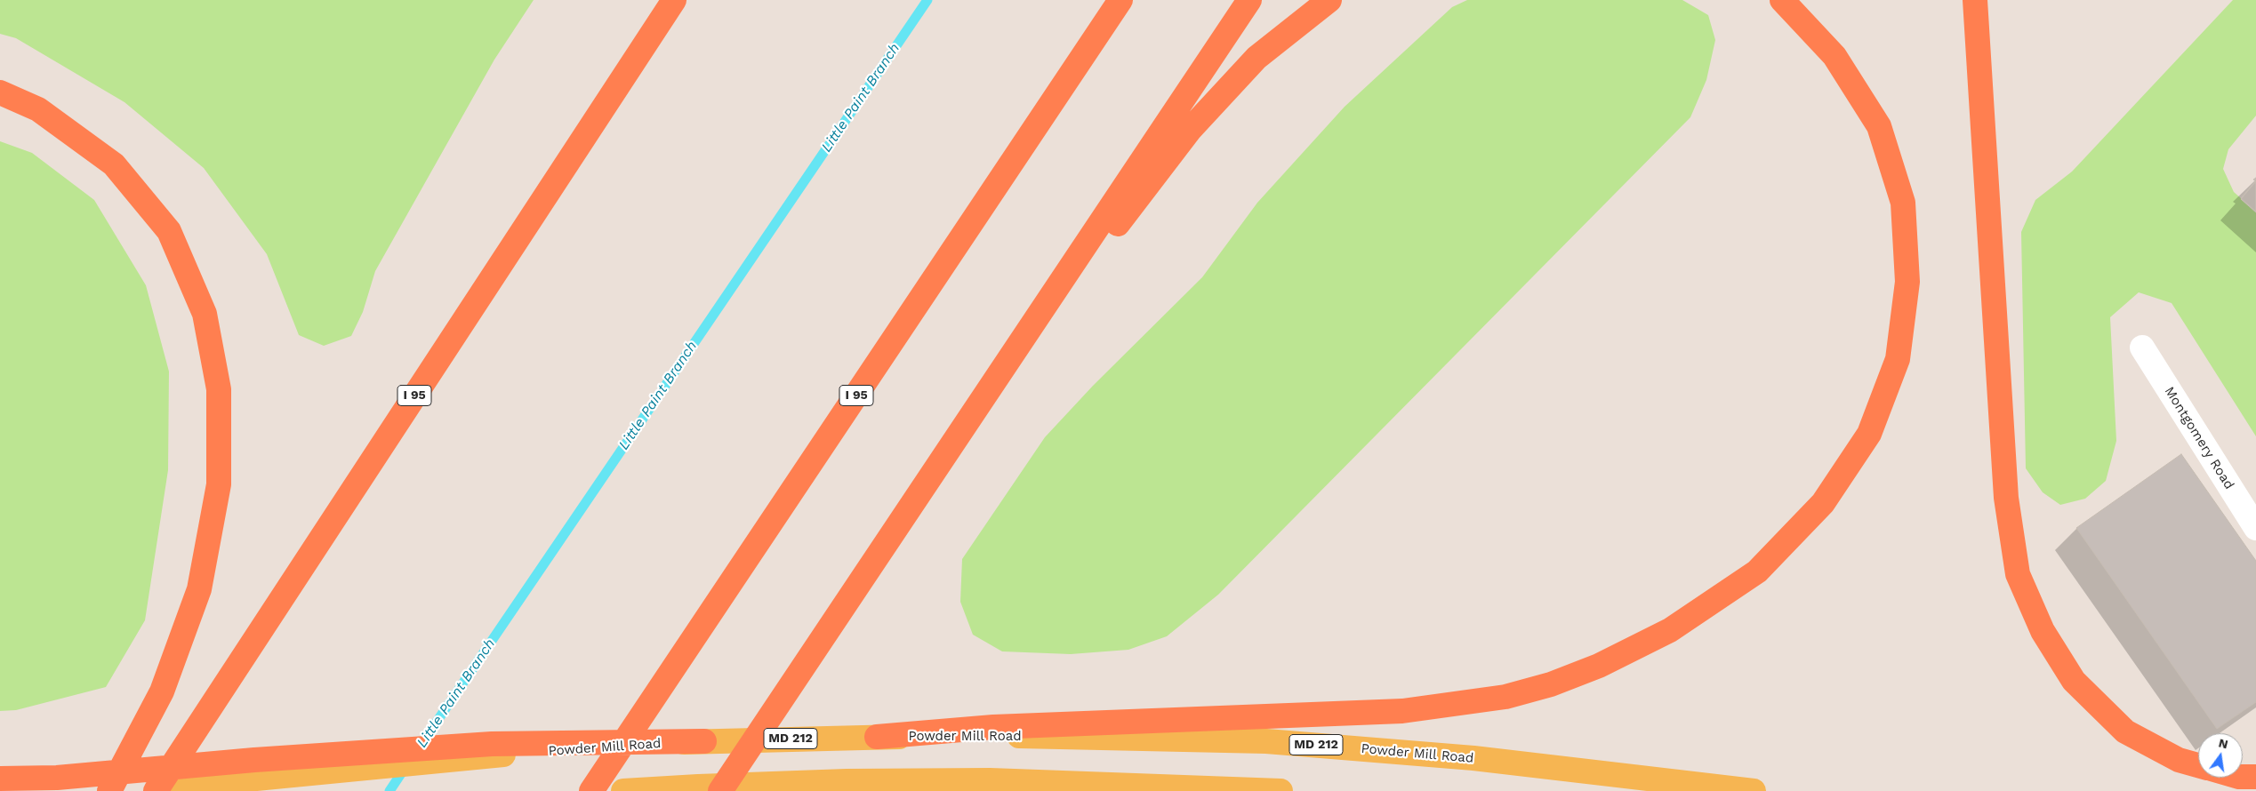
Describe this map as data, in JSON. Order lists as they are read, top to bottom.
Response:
{
  "streets": {
    "highway": ["I 95"],
    "main road": ["Powder Mill Road", "MD 212"],
    "street": ["Montgomery Road"]
  },
  "water": ["Little Paint Branch"],
  "north": "top"
}
